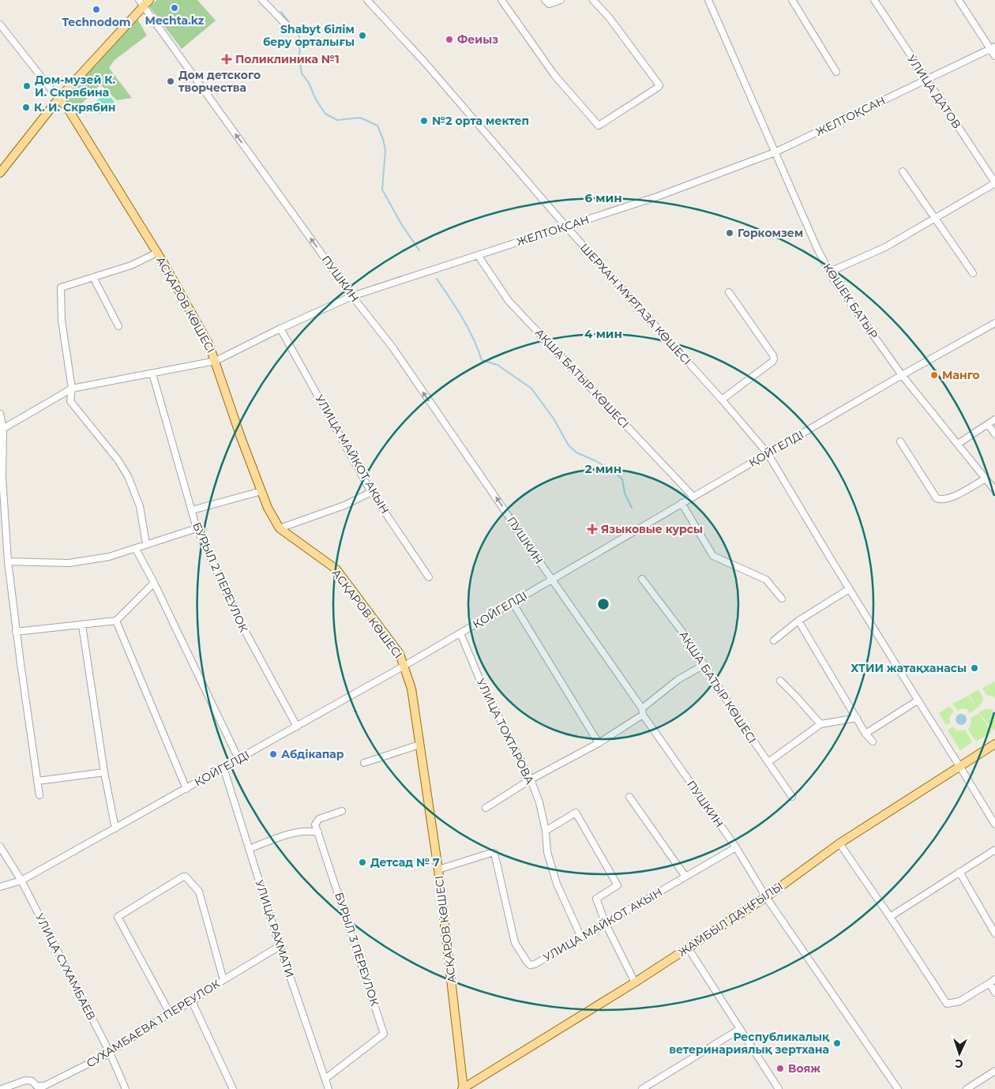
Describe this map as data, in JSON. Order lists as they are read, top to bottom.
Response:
{
  "streets": {
    "main road": ["АСҚАРОВ КӨШЕСІ", "ЖАМБЫЛ ДАҢҒЫЛЫ"],
    "street": [
      "УЛИЦА ДАТОВ",
      "ЖЕЛТОҚСАН",
      "ПУШКИН",
      "КӨШЕК БАТЫР",
      "ШЕРХАН МҰРТАЗА КӨШЕСІ",
      "АҚША БАТЫР КӨШЕСІ",
      "ҚОЙГЕЛДІ",
      "УЛИЦА МАЙКОТ АКЫН",
      "БУРЫЛ 2 ПЕРЕУЛОК",
      "УЛИЦА ТОХТАРОВА",
      "УЛИЦА РАХМАТИ",
      "БУРЫЛ 3 ПЕРЕУЛОК",
      "УЛИЦА СУХАМБАЕВ",
      "СУХАМБАЕВА 1 ПЕРЕУЛОК"
    ]
  },
  "crossings": [
    ["УЛИЦА ДАТОВ", "ЖЕЛТОҚСАН"],
    ["ЖЕЛТОҚСАН", "ПУШКИН"],
    ["ЖЕЛТОҚСАН", "КӨШЕК БАТЫР"],
    ["ЖЕЛТОҚСАН", "ШЕРХАН МҰРТАЗА КӨШЕСІ"],
    ["ЖЕЛТОҚСАН", "АСҚАРОВ КӨШЕСІ"],
    ["ЖЕЛТОҚСАН", "АҚША БАТЫР КӨШЕСІ"],
    ["ЖЕЛТОҚСАН", "УЛИЦА МАЙКОТ АКЫН"],
    ["ЖЕЛТОҚСАН", "БУРЫЛ 2 ПЕРЕУЛОК"],
    ["ПУШКИН", "ҚОЙГЕЛДІ"],
    ["ПУШКИН", "УЛИЦА МАЙКОТ АКЫН"],
    ["ПУШКИН", "ЖАМБЫЛ ДАҢҒЫЛЫ"],
    ["КӨШЕК БАТЫР", "ҚОЙГЕЛДІ"],
    ["ШЕРХАН МҰРТАЗА КӨШЕСІ", "ҚОЙГЕЛДІ"],
    ["ШЕРХАН МҰРТАЗА КӨШЕСІ", "ЖАМБЫЛ ДАҢҒЫЛЫ"],
    ["АСҚАРОВ КӨШЕСІ", "ҚОЙГЕЛДІ"],
    ["АСҚАРОВ КӨШЕСІ", "УЛИЦА МАЙКОТ АКЫН"],
    ["АСҚАРОВ КӨШЕСІ", "ЖАМБЫЛ ДАҢҒЫЛЫ"],
    ["АҚША БАТЫР КӨШЕСІ", "ҚОЙГЕЛДІ"],
    ["ҚОЙГЕЛДІ", "БУРЫЛ 2 ПЕРЕУЛОК"],
    ["ҚОЙГЕЛДІ", "УЛИЦА ТОХТАРОВА"],
    ["ҚОЙГЕЛДІ", "УЛИЦА РАХМАТИ"],
    ["ҚОЙГЕЛДІ", "УЛИЦА СУХАМБАЕВ"],
    ["УЛИЦА МАЙКОТ АКЫН", "УЛИЦА ТОХТАРОВА"],
    ["УЛИЦА РАХМАТИ", "БУРЫЛ 3 ПЕРЕУЛОК"],
    ["УЛИЦА РАХМАТИ", "СУХАМБАЕВА 1 ПЕРЕУЛОК"],
    ["УЛИЦА СУХАМБАЕВ", "СУХАМБАЕВА 1 ПЕРЕУЛОК"]
  ],
  "one_way": ["ПУШКИН"],
  "places": {
    "other": [
      "Mechta.kz",
      "Technodom",
      "Shabyt білім беру орталығы",
      "Феиыз",
      "Дом детского творчества",
      "Дом-музей К. И. Скрябина",
      "К. И. Скрябин",
      "№2 орта мектеп",
      "Горкомзем",
      "Манго",
      "ХТИИ жатақханасы",
      "Абдiкапар",
      "Детсад № 7",
      "Республикалық ветеринариялық зертхана",
      "Вояж"
    ],
    "health": ["Поликлиника №1", "Языковые курсы"]
  },
  "north": "bottom",
  "rings": ["6 мин", "4 мин", "2 мин"]
}
